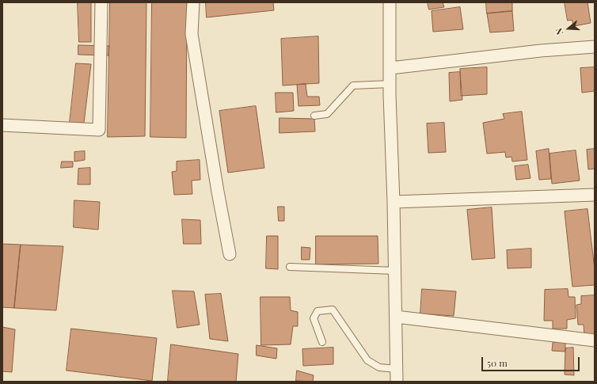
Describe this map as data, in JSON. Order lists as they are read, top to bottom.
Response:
{
  "scale_bar": "50 m",
  "north": "left"
}
